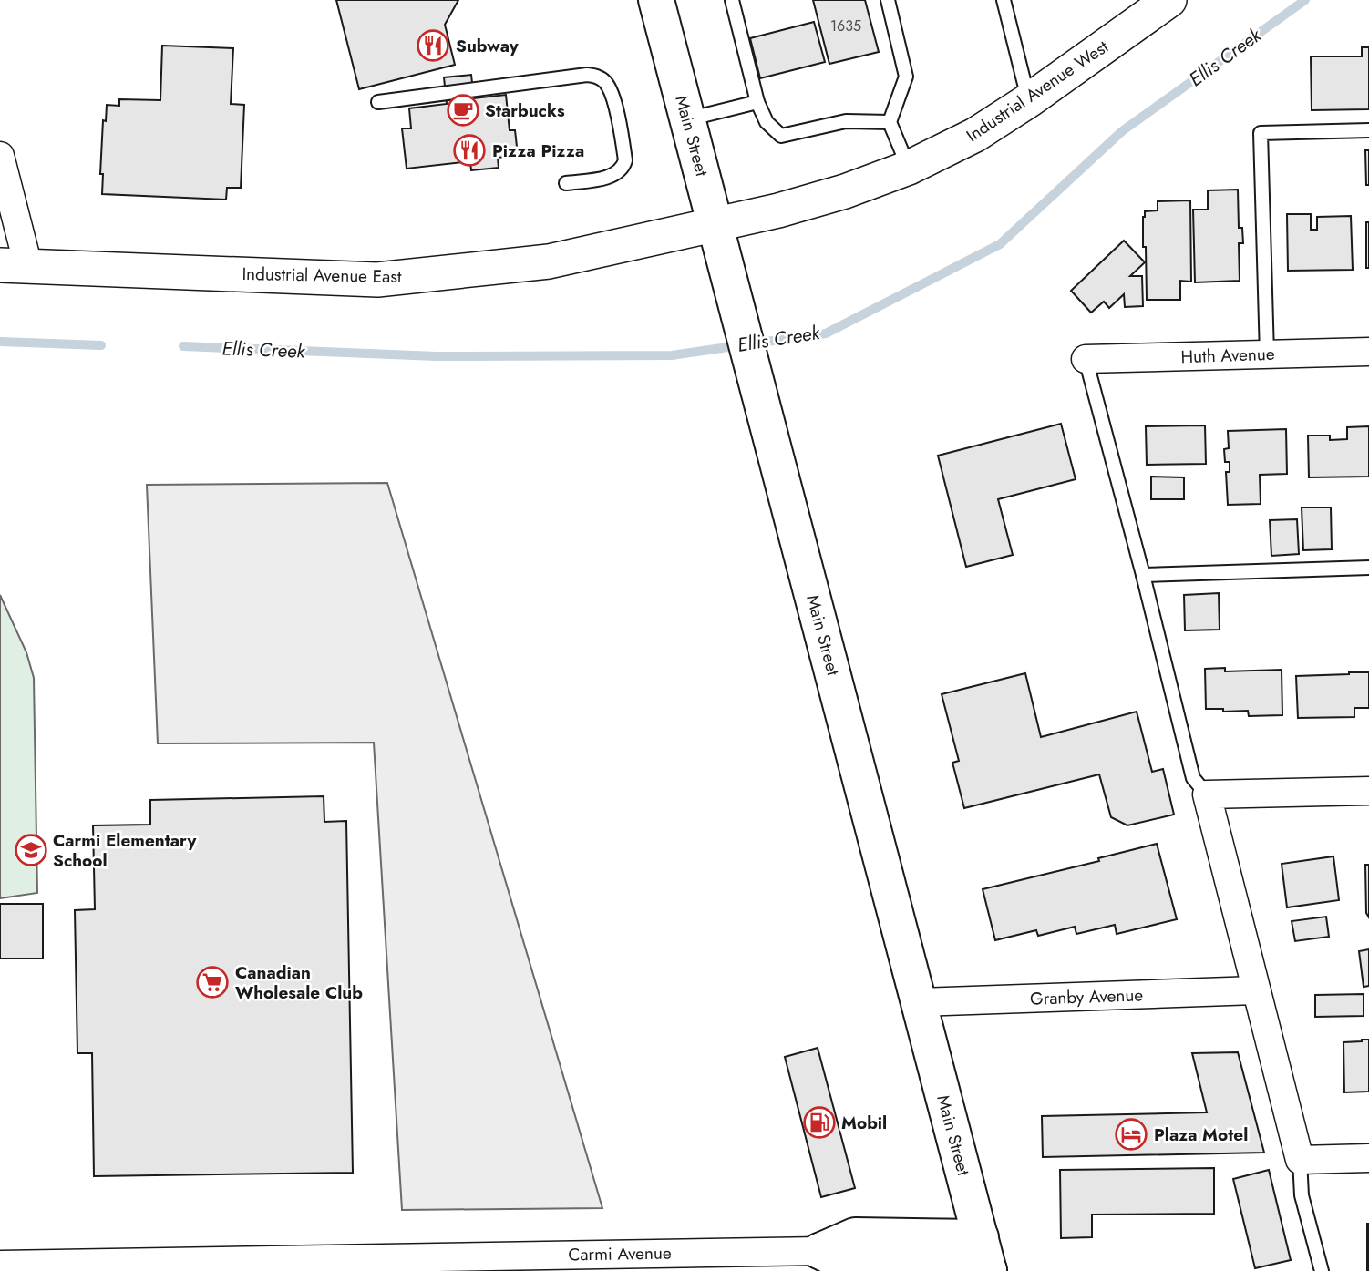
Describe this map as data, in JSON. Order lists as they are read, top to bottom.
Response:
{
  "streets": {
    "main road": ["Main Street"],
    "street": [
      "Industrial Avenue West",
      "Industrial Avenue East",
      "Huth Avenue",
      "Granby Avenue",
      "Carmi Avenue"
    ]
  },
  "crossings": [
    ["Industrial Avenue West", "Main Street"],
    ["Industrial Avenue West", "Industrial Avenue East"],
    ["Main Street", "Industrial Avenue East"],
    ["Main Street", "Granby Avenue"]
  ],
  "water": ["Ellis Creek"],
  "places": {
    "restaurant": ["Subway", "Pizza Pizza"],
    "cafe": ["Starbucks"],
    "school or university": ["Carmi Elementary School"],
    "supermarket": ["Canadian Wholesale Club"],
    "fuel station": ["Mobil"],
    "hotel": ["Plaza Motel"]
  },
  "house_numbers": ["1635"]
}
